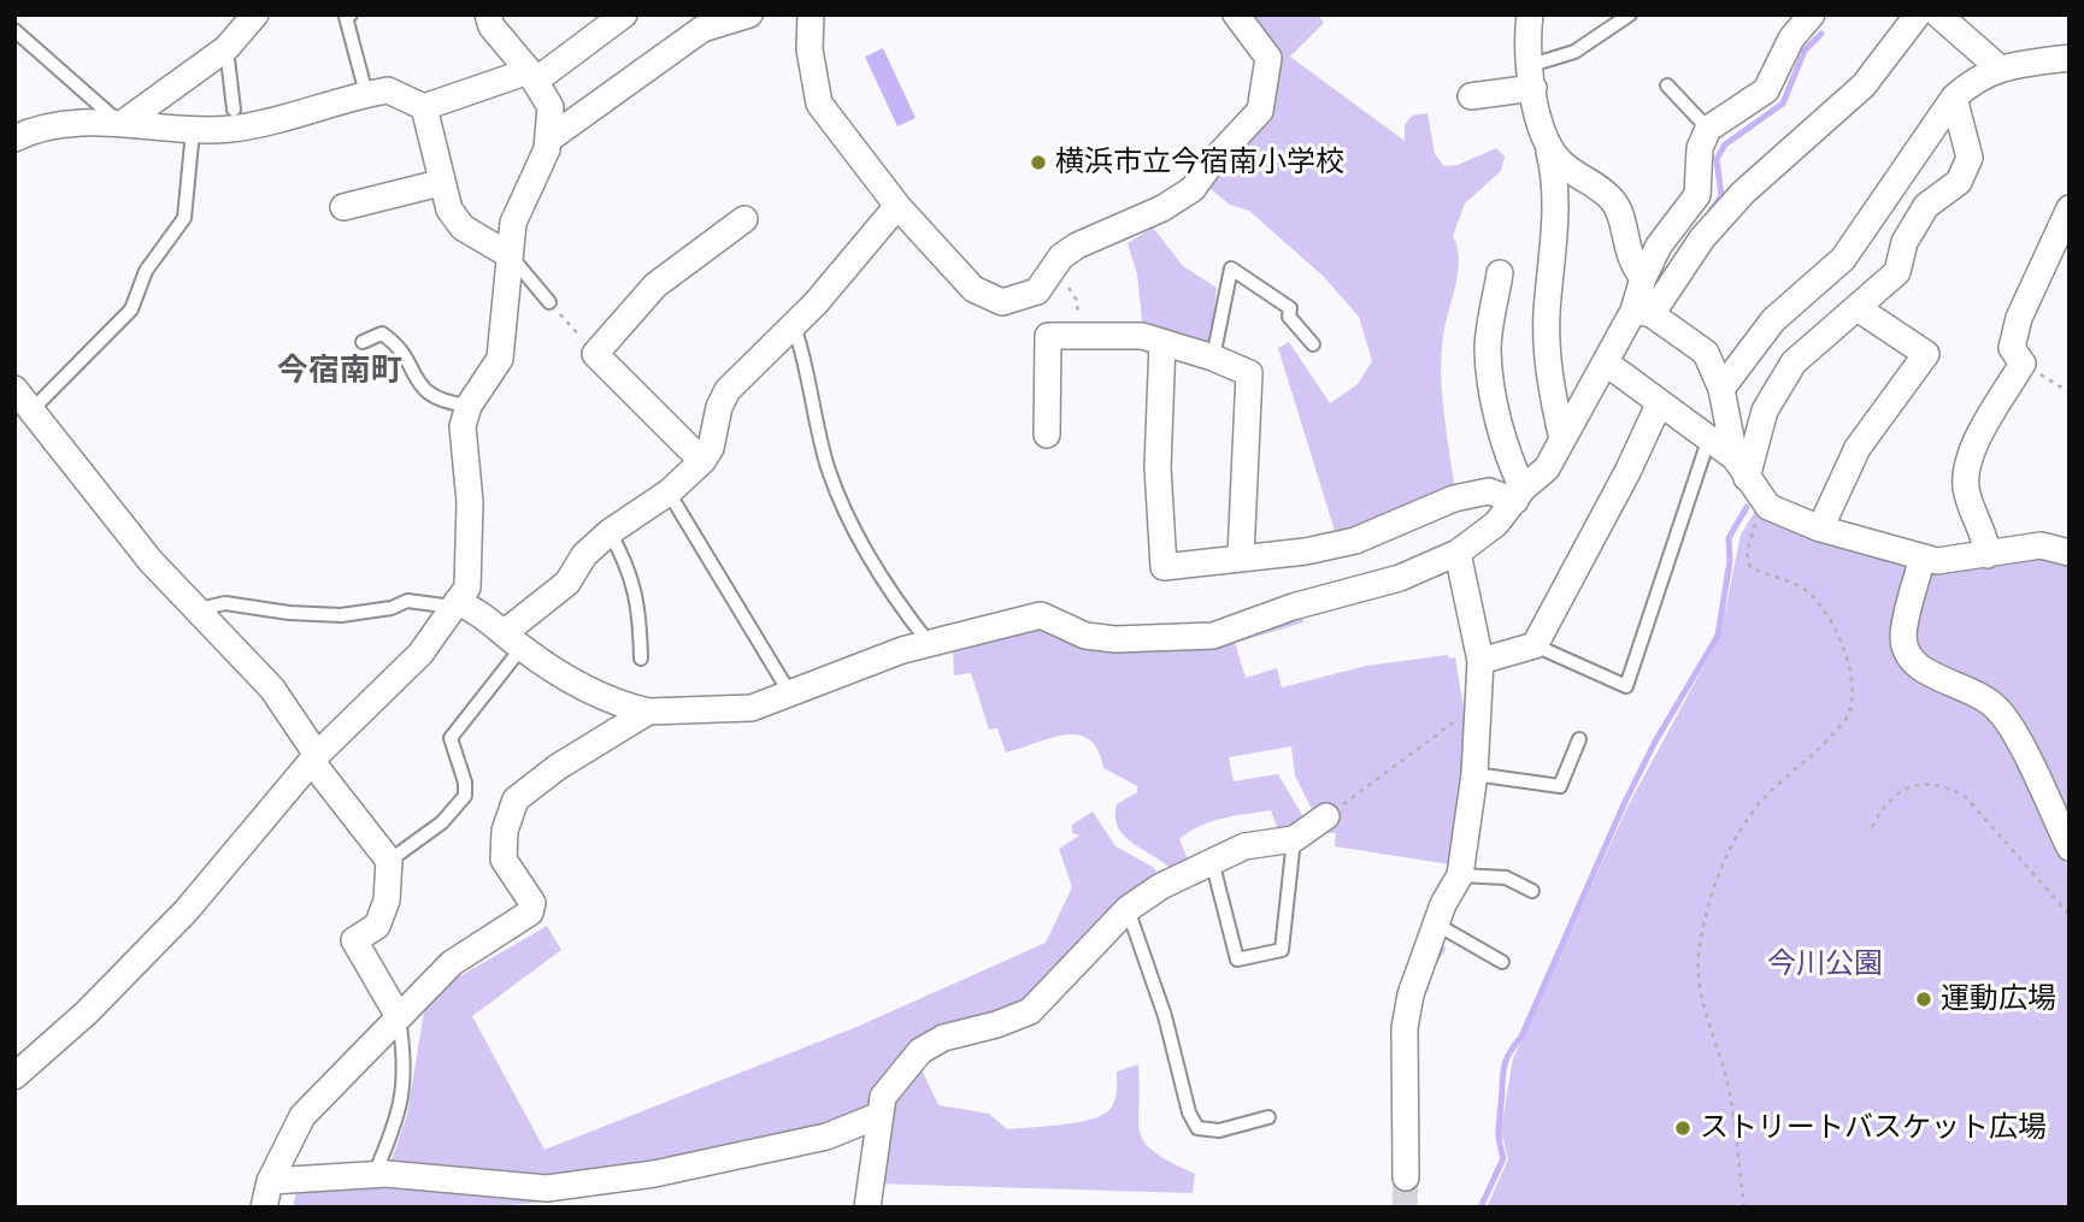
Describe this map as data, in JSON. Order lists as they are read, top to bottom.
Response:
{
  "districts": ["今宿南町"],
  "parks": ["今川公園"],
  "places": ["横浜市立今宿南小学校", "運動広場", "ストリートバスケット広場"]
}
